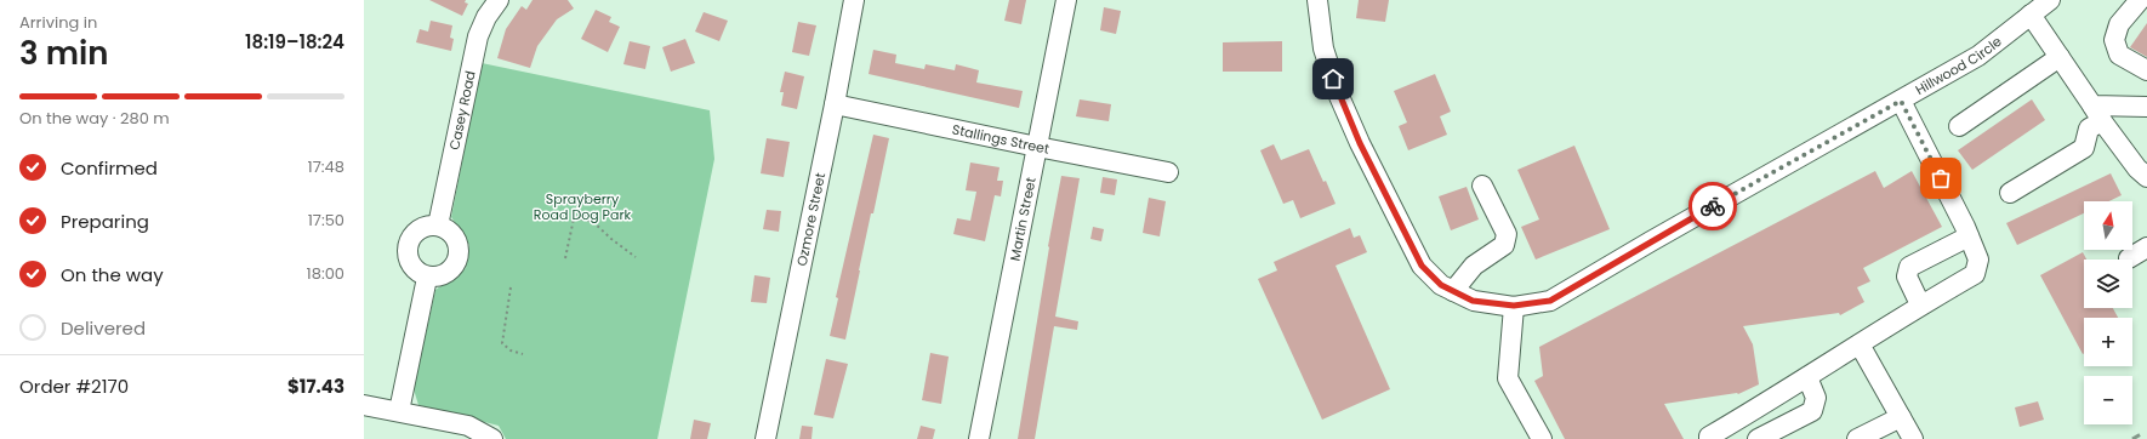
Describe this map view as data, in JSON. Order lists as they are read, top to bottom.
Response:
{
  "streets": {
    "street": [
      "Hillwood Circle",
      "Casey Road",
      "Stallings Street",
      "Ozmore Street",
      "Martin Street"
    ]
  },
  "crossings": [
    ["Stallings Street", "Ozmore Street"],
    ["Stallings Street", "Martin Street"]
  ],
  "parks": ["Sprayberry Road Dog Park"],
  "north": "top",
  "page": {
    "heading": ["3 min", "Arriving in", "18:19–18:24"],
    "panel": ["Order #2170", "$17.43"],
    "bar": "On the way · 280 m",
    "list": [
      ["Confirmed", "17:48"],
      ["Preparing", "17:50"],
      ["On the way", "18:00"],
      "Delivered"
    ],
    "map_buttons": ["+", "−"]
  }
}
